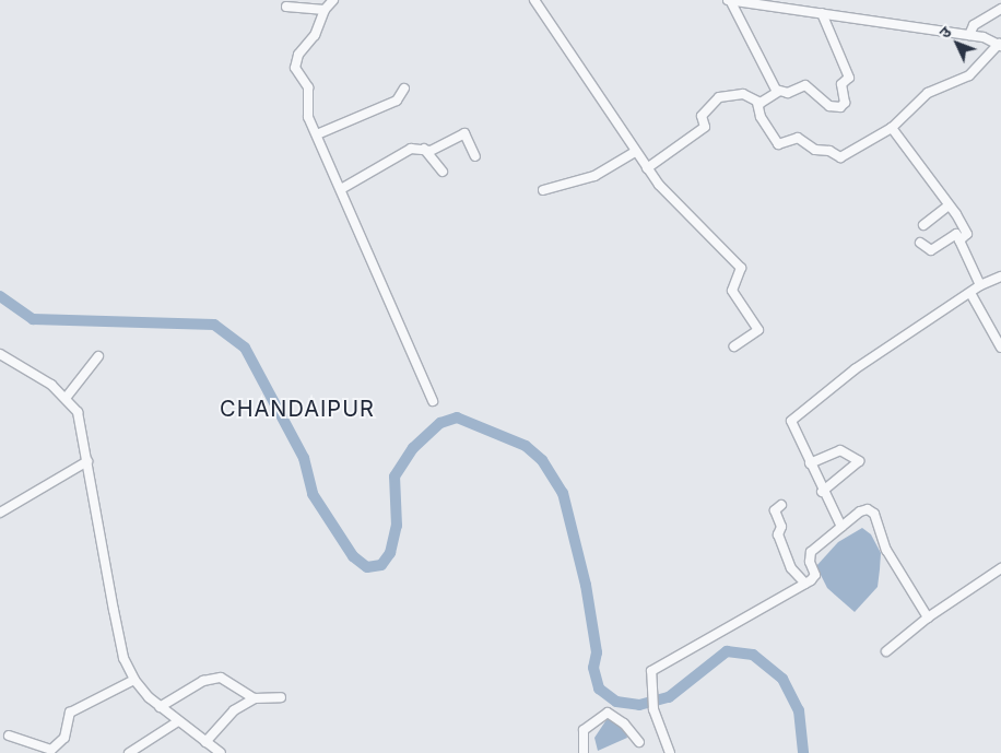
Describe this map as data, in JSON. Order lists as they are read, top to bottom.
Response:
{
  "districts": ["CHANDAIPUR"],
  "north": "top left"
}
